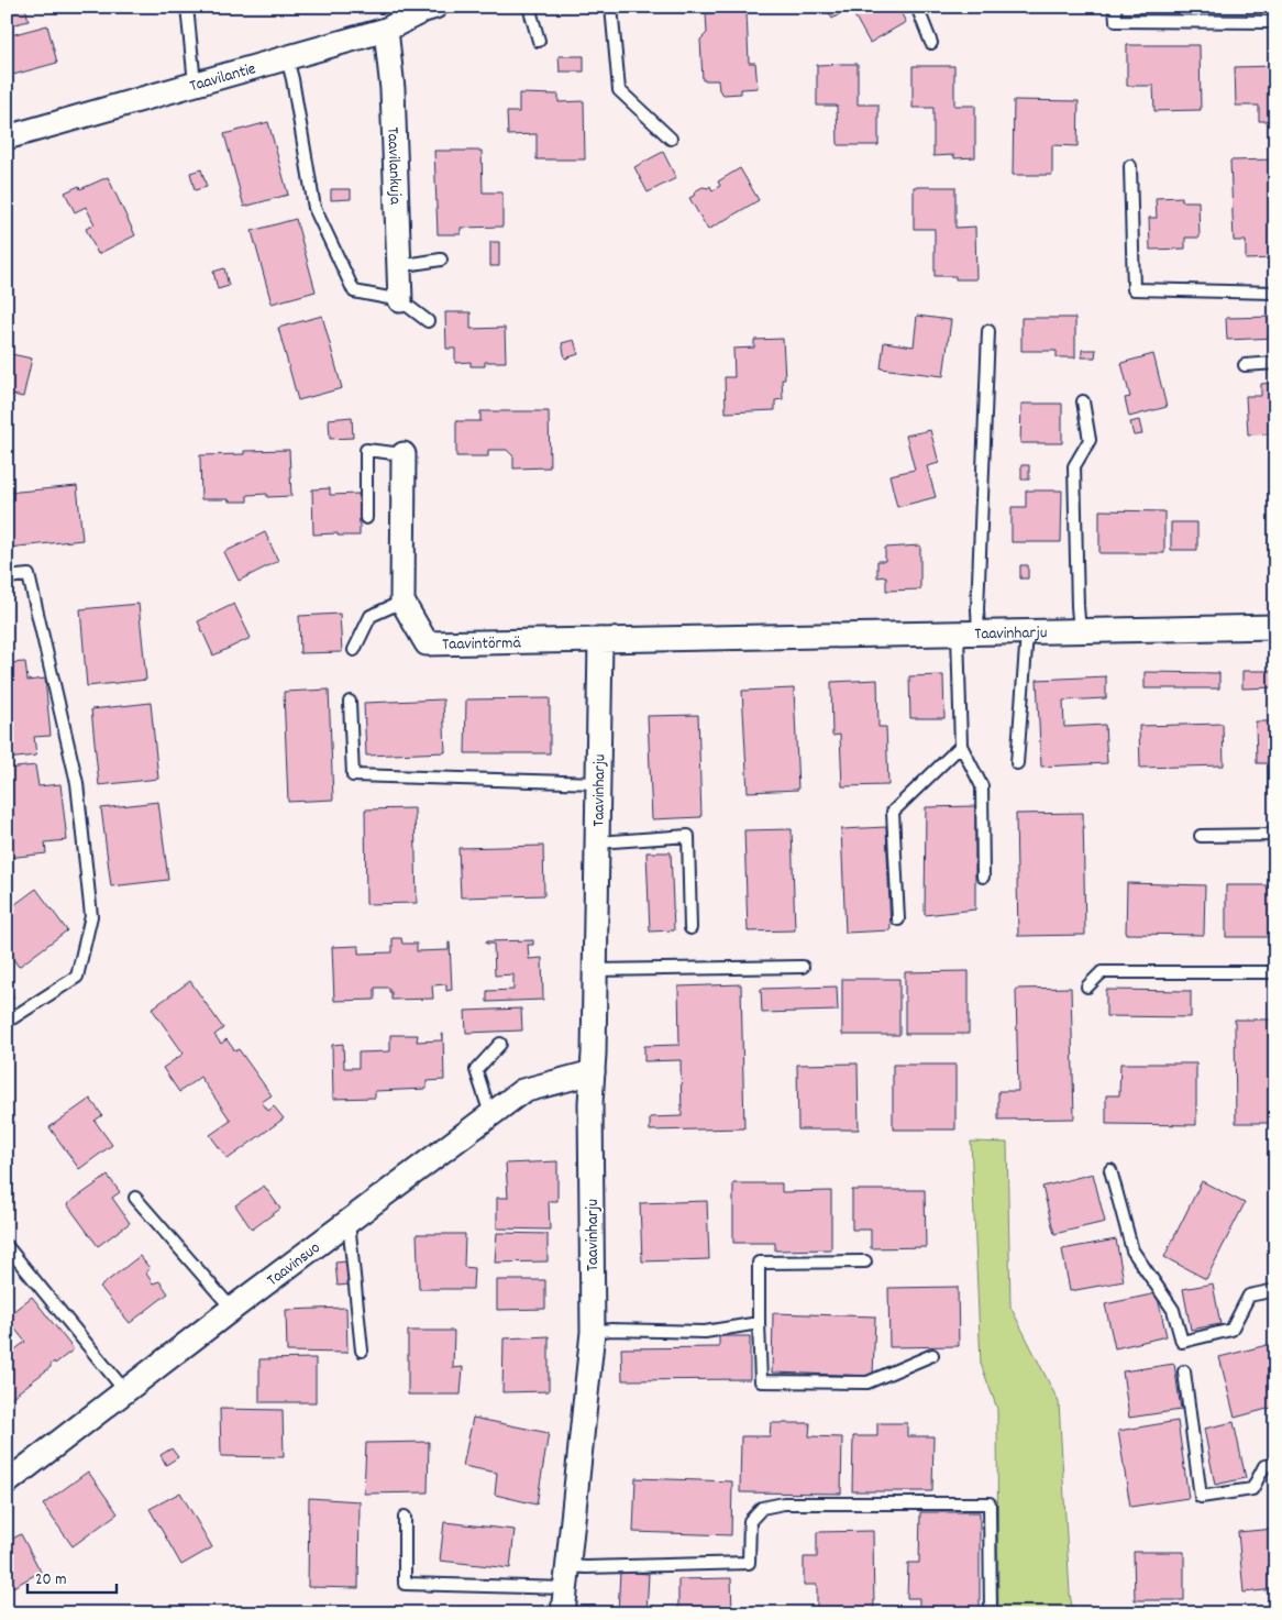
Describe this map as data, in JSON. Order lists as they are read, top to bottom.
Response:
{
  "streets": {
    "street": [
      "Taavilantie",
      "Taavilankuja",
      "Taavinharju",
      "Taavintörmä",
      "Taavinsuo"
    ]
  },
  "crossings": [
    ["Taavilantie", "Taavilankuja"],
    ["Taavinharju", "Taavintörmä"],
    ["Taavinharju", "Taavinsuo"]
  ],
  "scale_bar": "20 m"
}
